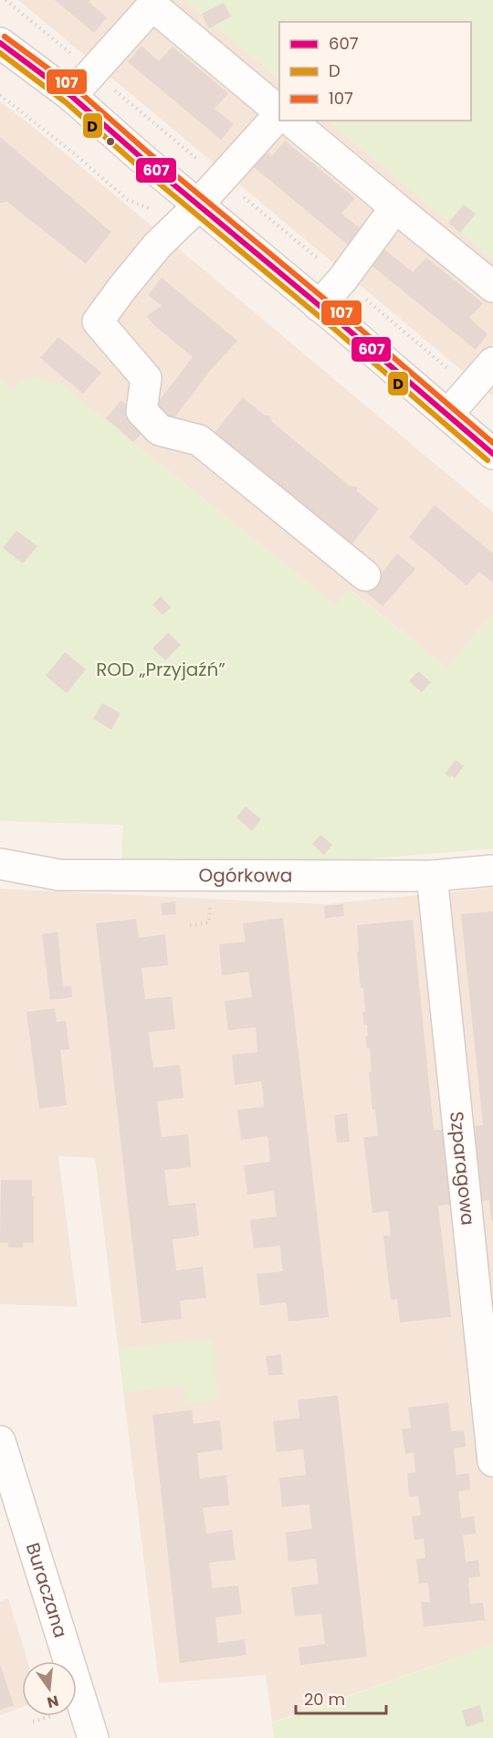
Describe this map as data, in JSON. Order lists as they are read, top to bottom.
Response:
{
  "streets": {
    "street": ["Ogórkowa", "Szparagowa", "Buraczana"]
  },
  "crossings": [
    ["Ogórkowa", "Szparagowa"]
  ],
  "parks": ["ROD „Przyjaźń”"],
  "lines": ["transit line 107", "transit line 607", "transit line D"],
  "legend": ["607", "D", "107"],
  "scale_bar": "20 m",
  "north": "bottom"
}
